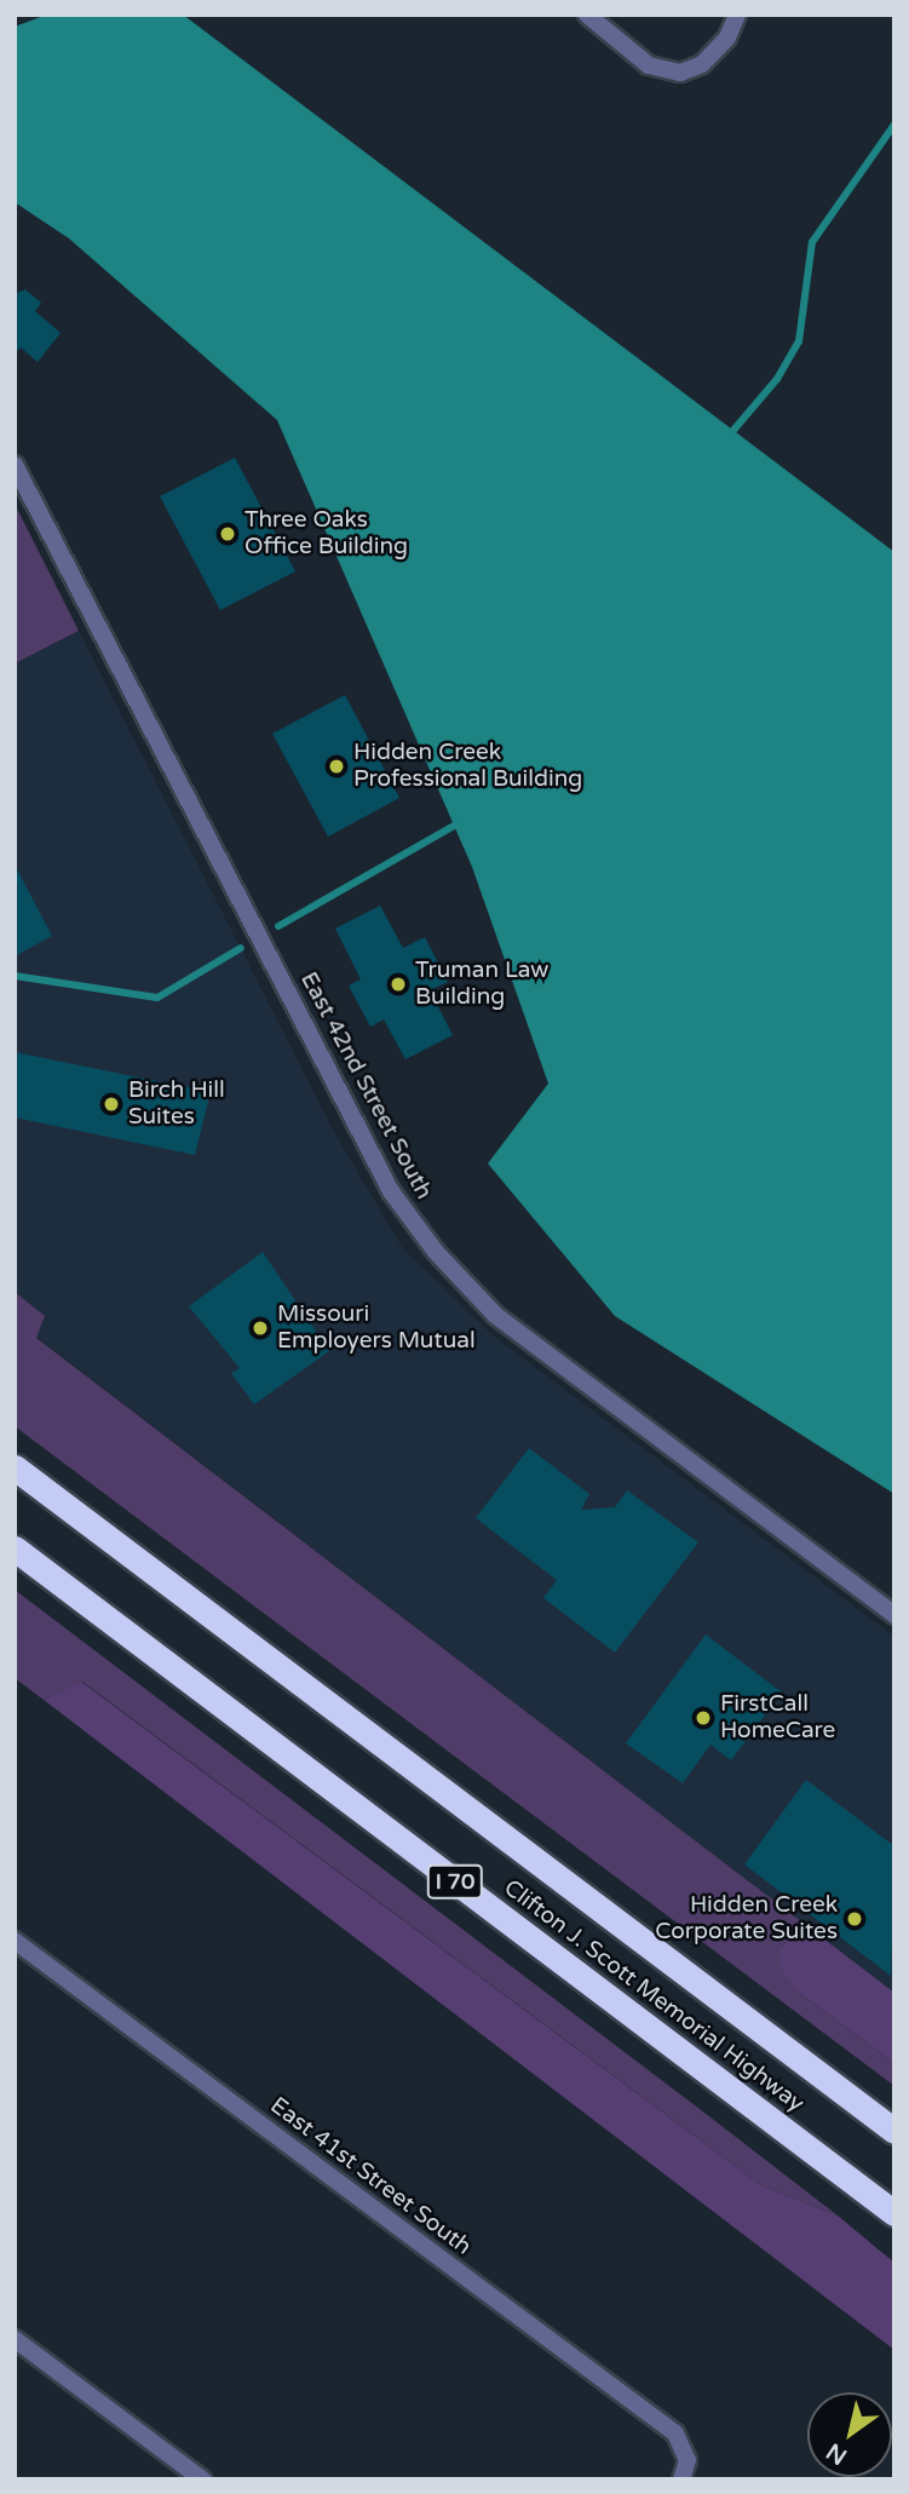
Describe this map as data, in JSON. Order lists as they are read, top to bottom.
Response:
{
  "streets": {
    "highway": ["I 70", "Clifton J. Scott Memorial Highway"],
    "street": ["East 42nd Street South", "East 41st Street South"]
  },
  "places": [
    "Three Oaks Office Building",
    "Hidden Creek Professional Building",
    "Truman Law Building",
    "Birch Hill Suites",
    "Missouri Employers Mutual",
    "FirstCall HomeCare",
    "Hidden Creek Corporate Suites"
  ],
  "north": "bottom left"
}
